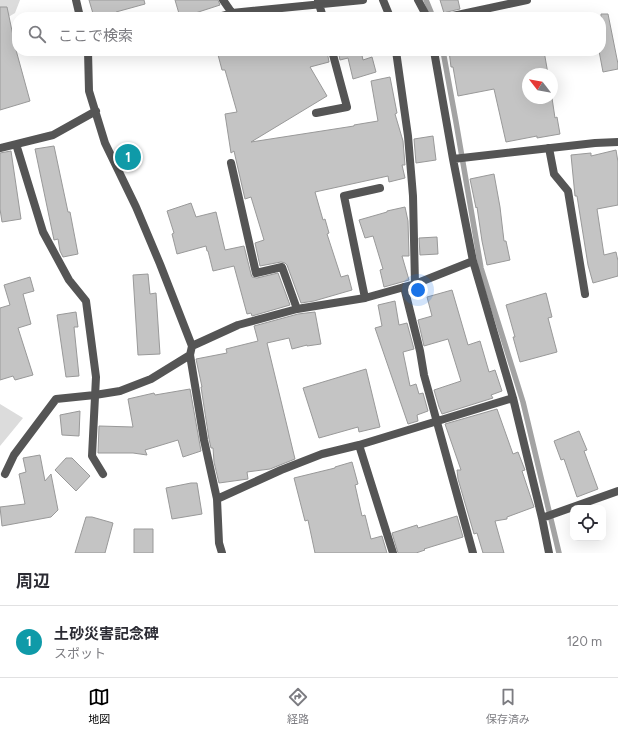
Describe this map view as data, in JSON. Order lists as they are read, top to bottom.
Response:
{
  "north": "top left",
  "page": {
    "search": "ここで検索",
    "pins": "1",
    "heading": "周辺",
    "list": [
      {
        "mark": "1",
        "name": "土砂災害記念碑",
        "note": "スポット",
        "value": "120 m"
      }
    ],
    "nav": ["地図", "経路", "保存済み"]
  }
}
